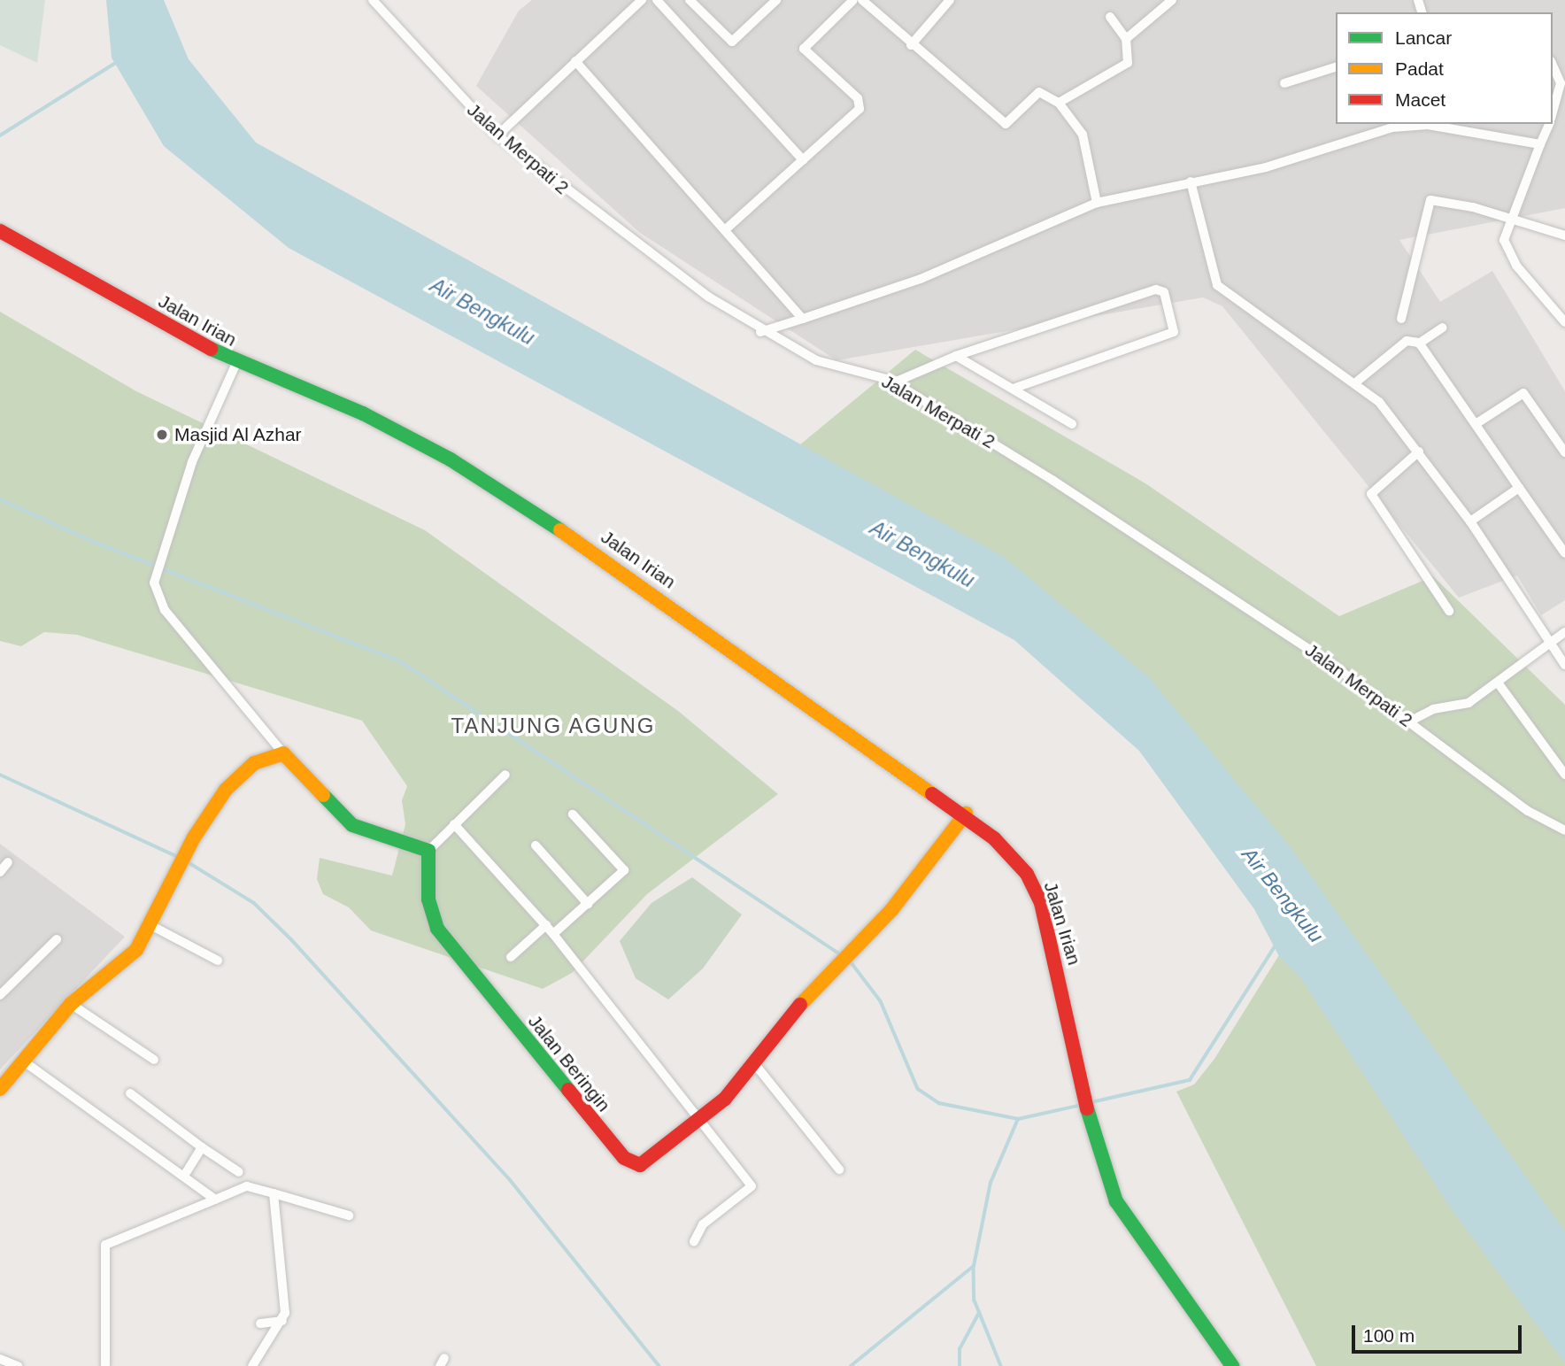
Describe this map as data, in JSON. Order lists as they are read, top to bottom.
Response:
{
  "streets": {
    "main road": ["Jalan Irian", "Jalan Beringin"],
    "street": ["Jalan Merpati 2"]
  },
  "crossings": [
    ["Jalan Irian", "Jalan Beringin"]
  ],
  "districts": ["TANJUNG AGUNG"],
  "water": ["Air Bengkulu"],
  "places": ["Masjid Al Azhar"],
  "legend": ["Lancar", "Padat", "Macet"],
  "scale_bar": "100 m"
}
